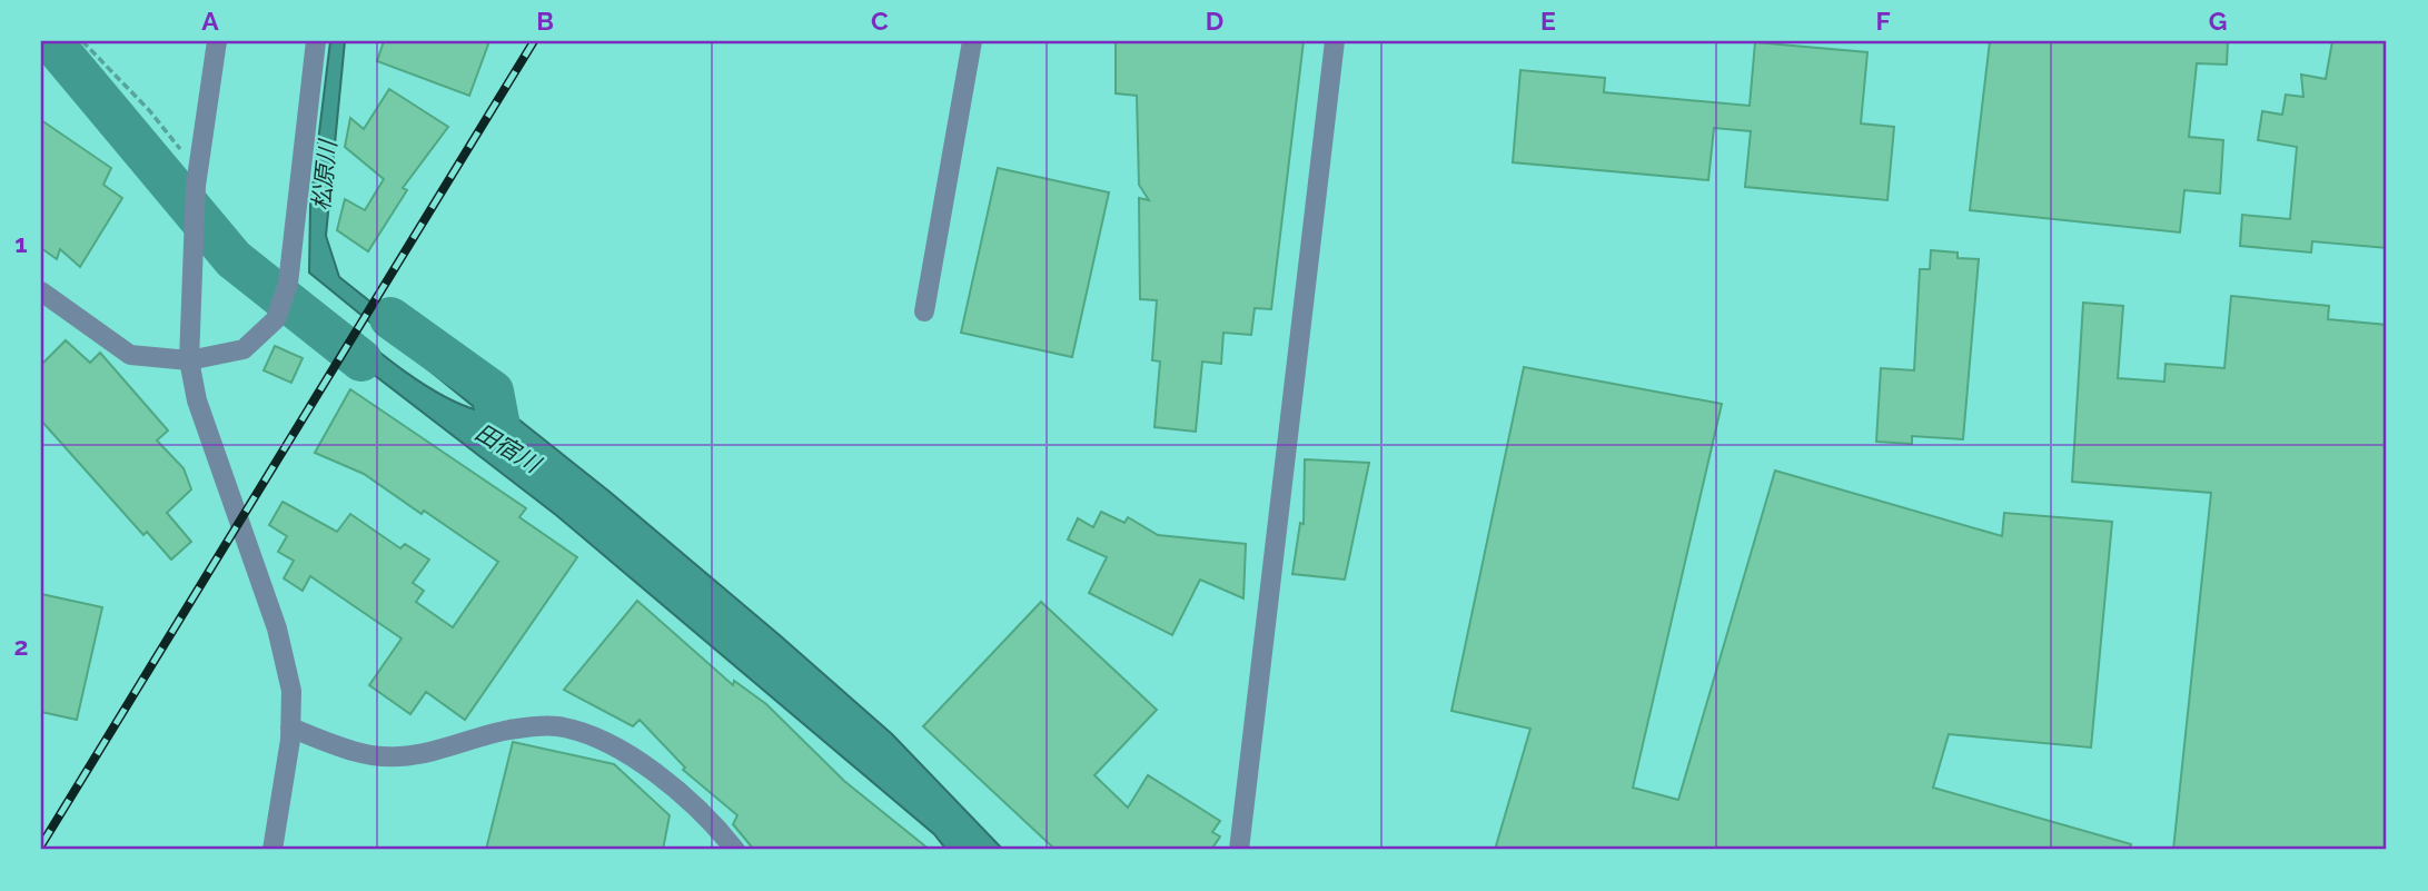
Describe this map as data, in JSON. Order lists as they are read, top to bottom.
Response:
{
  "water": ["松原川", "田宿川"],
  "grid": {
    "columns": [
      "A",
      "B",
      "C",
      "D",
      "E",
      "F",
      "G"
    ],
    "rows": ["1", "2"]
  }
}
